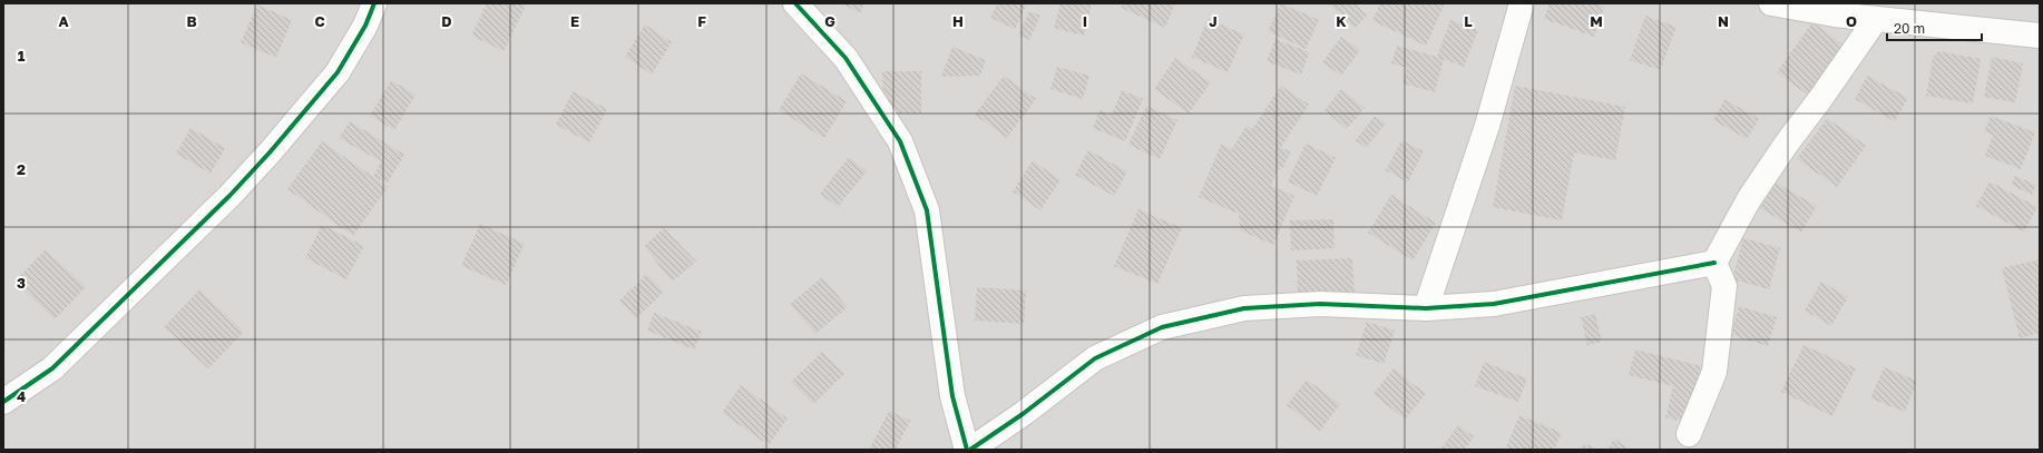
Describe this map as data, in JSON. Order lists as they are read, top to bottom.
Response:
{
  "scale_bar": "20 m",
  "grid": {
    "columns": [
      "A",
      "B",
      "C",
      "D",
      "E",
      "F",
      "G",
      "H",
      "I",
      "J",
      "K",
      "L",
      "M",
      "N",
      "O"
    ],
    "rows": [
      "1",
      "2",
      "3",
      "4"
    ]
  }
}
